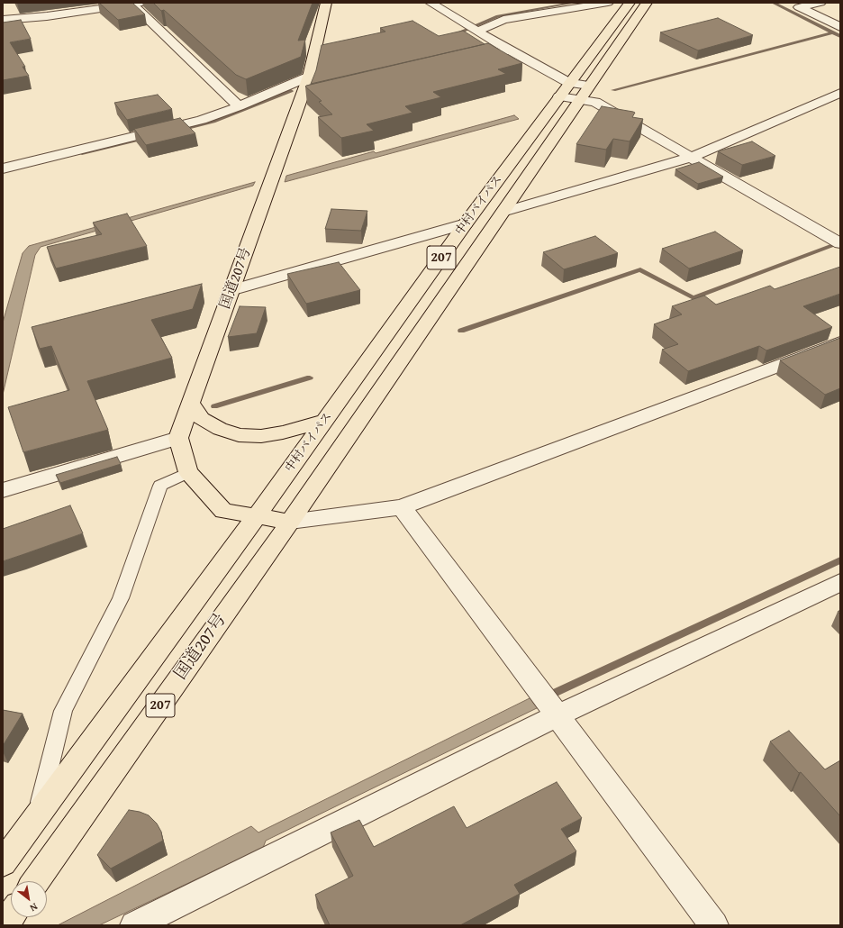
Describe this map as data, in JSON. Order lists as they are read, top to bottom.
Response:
{
  "streets": {
    "highway": ["中村バイパス", "207", "国道207号"]
  },
  "crossings": [
    ["中村バイパス", "国道207号"]
  ],
  "north": "bottom right"
}
